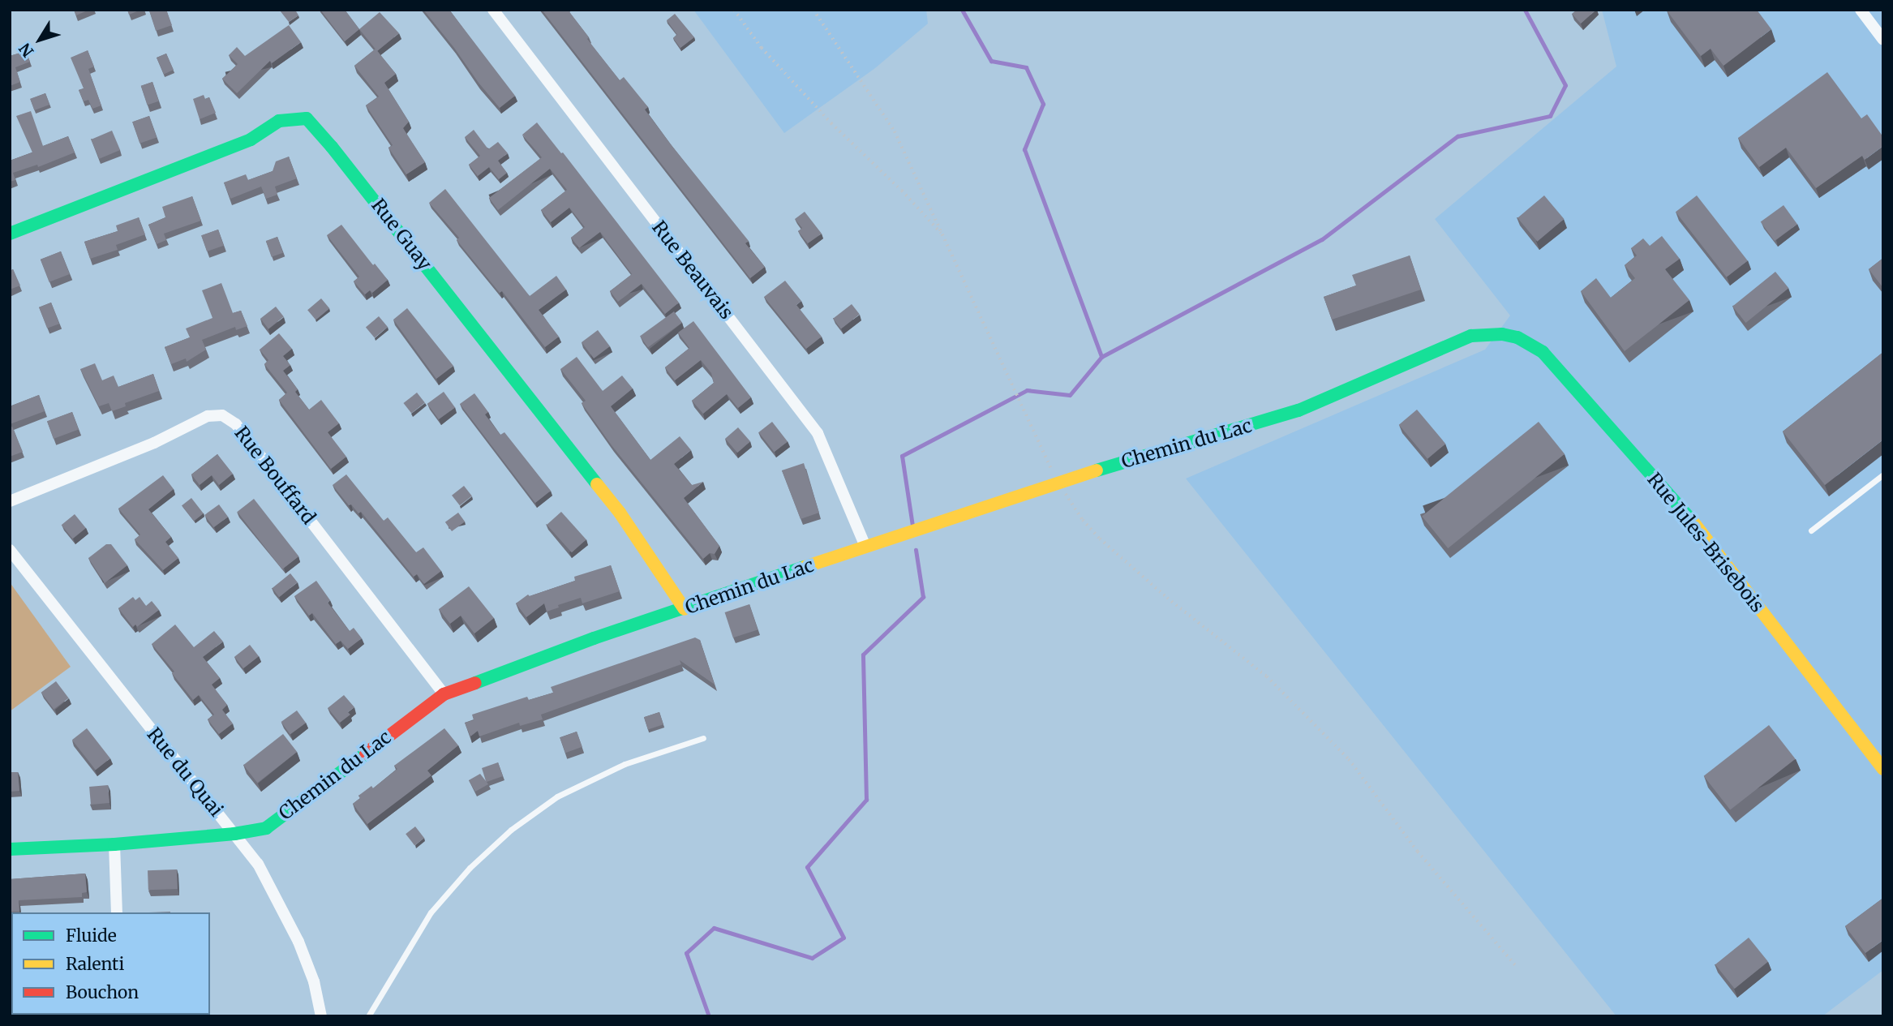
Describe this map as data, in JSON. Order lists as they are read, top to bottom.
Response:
{
  "streets": {
    "street": [
      "Rue Guay",
      "Rue Beauvais",
      "Chemin du Lac",
      "Rue Bouffard",
      "Rue Jules-Brisebois",
      "Rue du Quai"
    ]
  },
  "crossings": [
    ["Rue Guay", "Chemin du Lac"],
    ["Rue Beauvais", "Chemin du Lac"],
    ["Chemin du Lac", "Rue Bouffard"],
    ["Chemin du Lac", "Rue Jules-Brisebois"],
    ["Chemin du Lac", "Rue du Quai"]
  ],
  "legend": ["Fluide", "Ralenti", "Bouchon"],
  "north": "bottom left"
}
